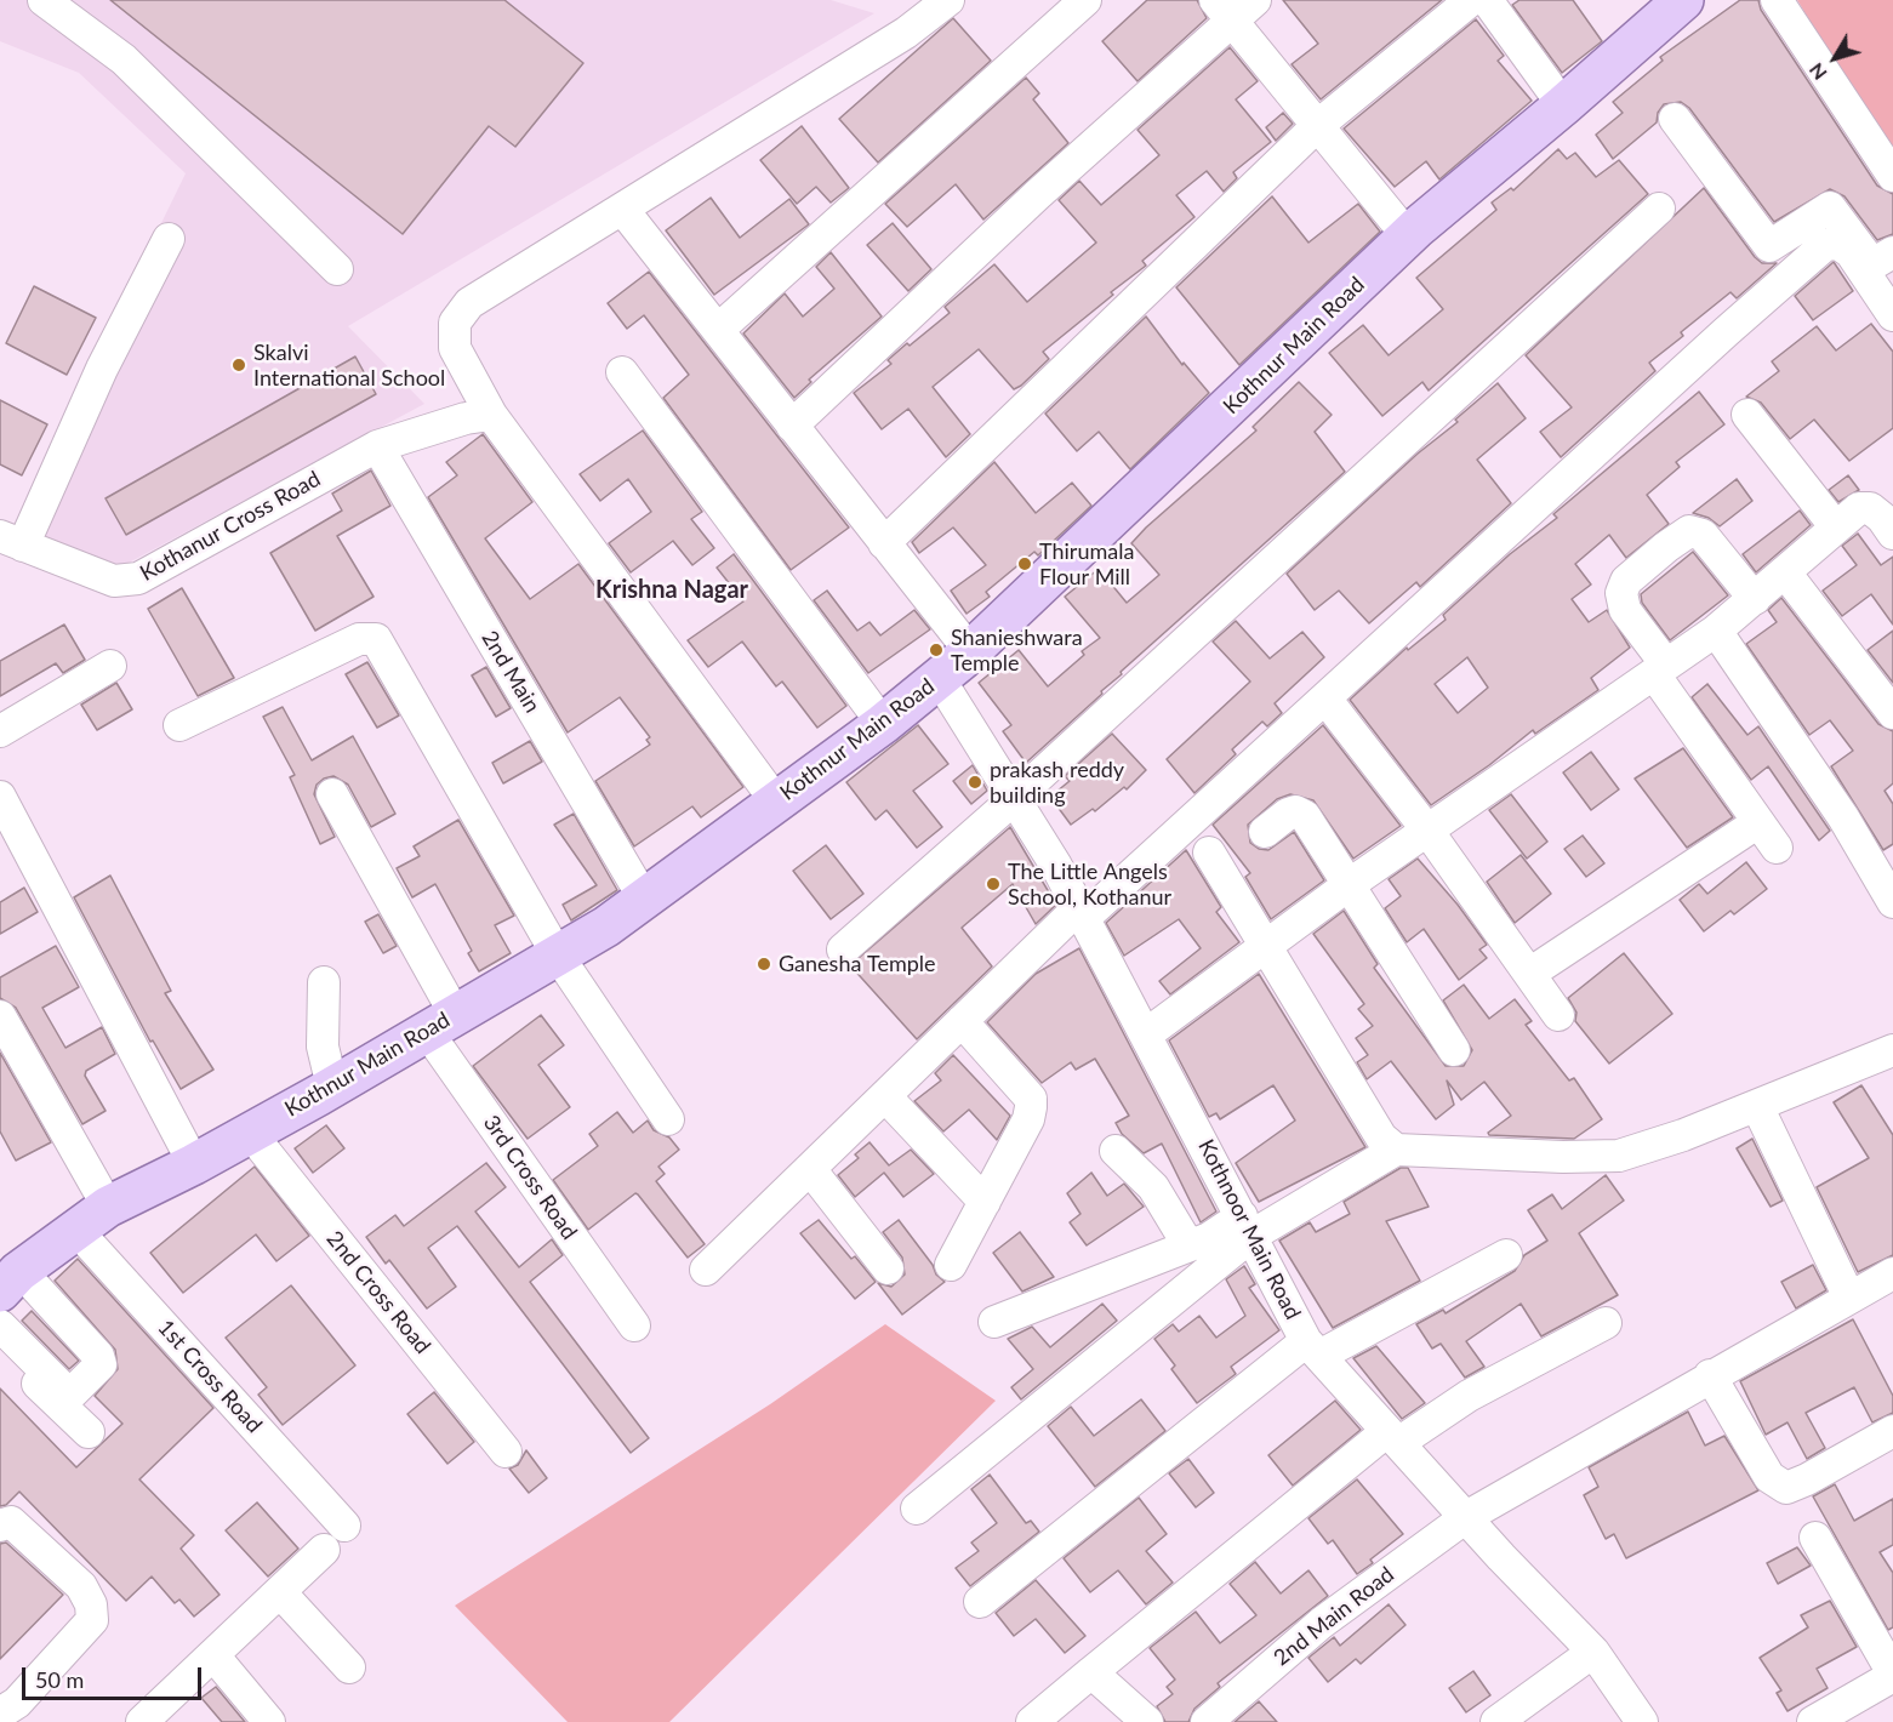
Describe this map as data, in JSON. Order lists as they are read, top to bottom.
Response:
{
  "streets": {
    "main road": ["Kothnur Main Road"],
    "street": [
      "Kothanur Cross Road",
      "2nd Main",
      "3rd Cross Road",
      "Kothnoor Main Road",
      "2nd Cross Road",
      "1st Cross Road",
      "2nd Main Road"
    ]
  },
  "crossings": [
    ["Kothnur Main Road", "2nd Main"],
    ["Kothnur Main Road", "3rd Cross Road"],
    ["Kothnur Main Road", "Kothnoor Main Road"],
    ["Kothnur Main Road", "2nd Cross Road"],
    ["Kothnur Main Road", "1st Cross Road"],
    ["Kothanur Cross Road", "2nd Main"],
    ["Kothnoor Main Road", "2nd Main Road"]
  ],
  "districts": ["Krishna Nagar"],
  "places": [
    "Skalvi International School",
    "Thirumala Flour Mill",
    "Shanieshwara Temple",
    "prakash reddy building",
    "The Little Angels School, Kothanur",
    "Ganesha Temple"
  ],
  "scale_bar": "50 m",
  "north": "bottom left"
}
